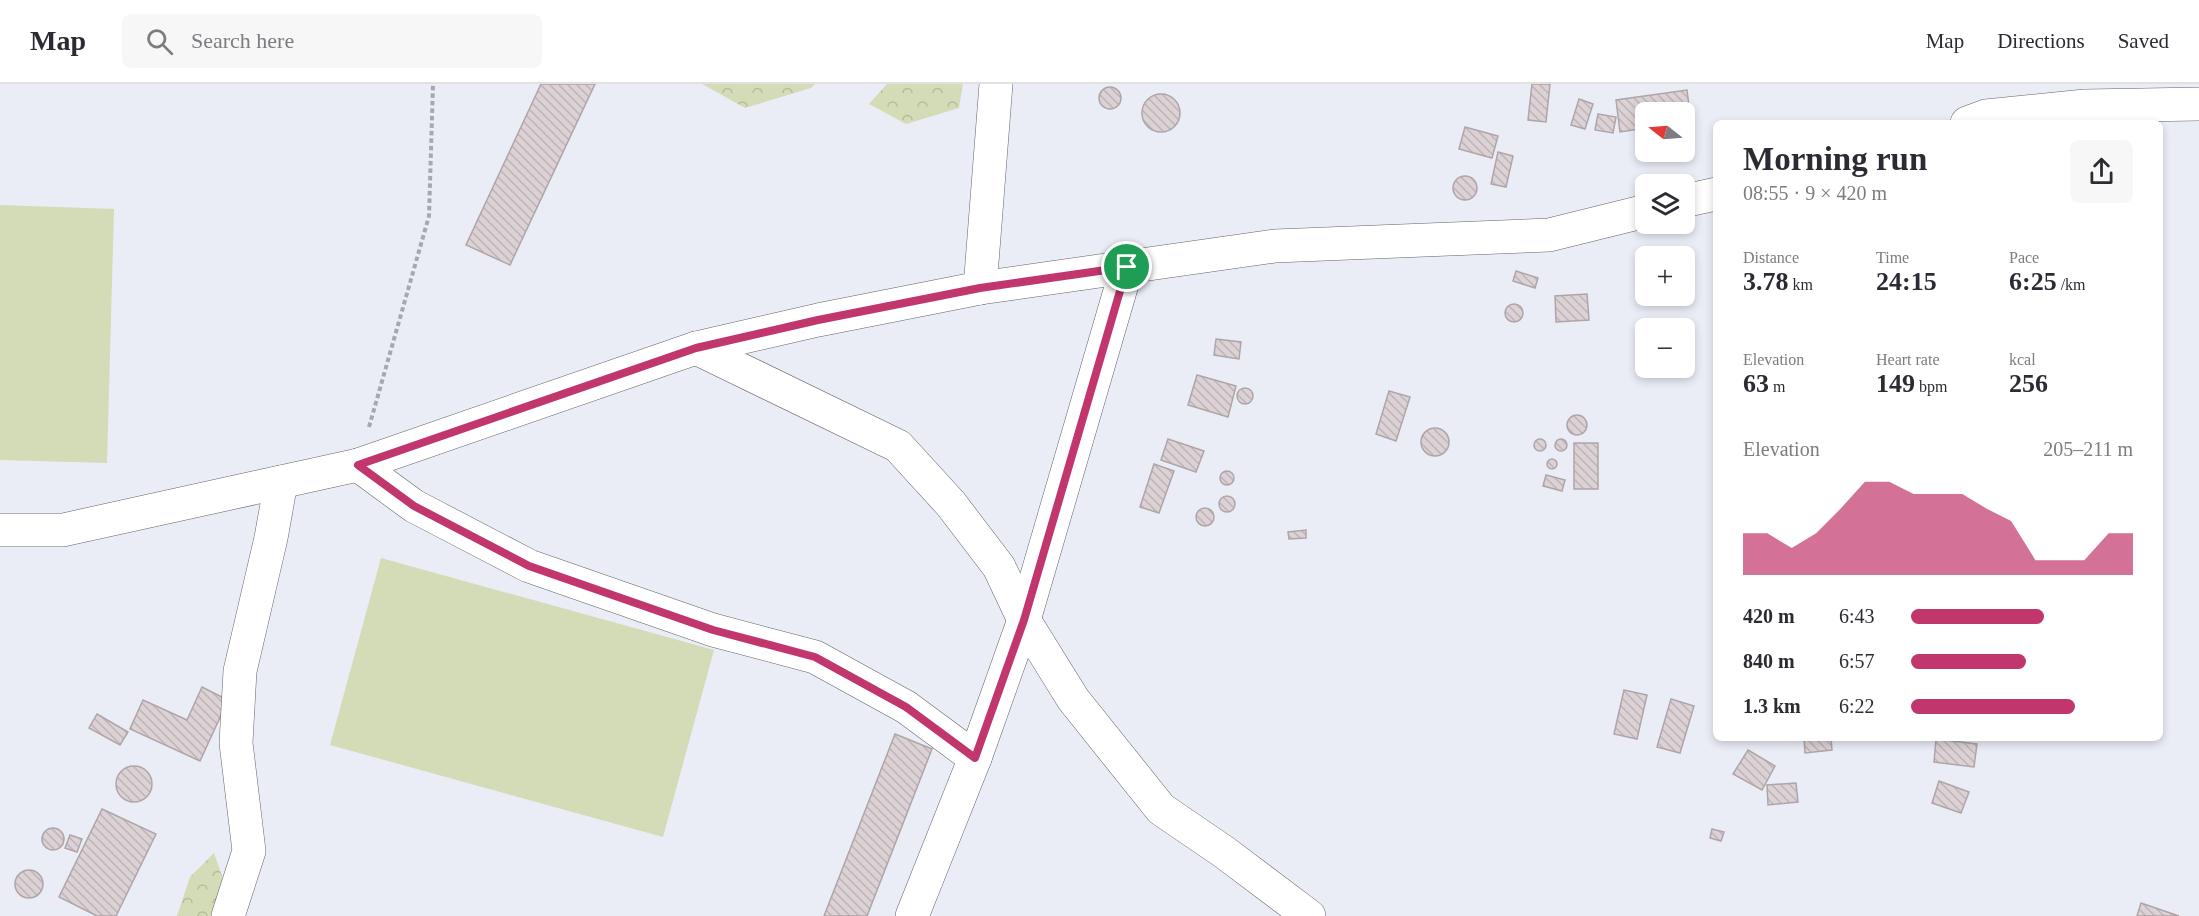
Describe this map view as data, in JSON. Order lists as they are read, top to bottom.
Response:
{
  "north": "left",
  "page": {
    "header": "Map",
    "search": "Search here",
    "nav": ["Map", "Directions", "Saved"],
    "map_buttons": ["+", "−"],
    "heading": ["Morning run", "08:55 · 9 × 420 m"],
    "stats": [
      ["Distance", "3.78 km"],
      ["Time", "24:15"],
      ["Pace", "6:25 /km"],
      ["Elevation", "63 m"],
      ["Heart rate", "149 bpm"],
      ["kcal", "256"]
    ],
    "chart": ["Elevation", "205–211 m"],
    "list": [
      {
        "name": "420 m",
        "note": "6:43"
      },
      {
        "name": "840 m",
        "note": "6:57"
      },
      {
        "name": "1.3 km",
        "note": "6:22"
      }
    ]
  }
}
